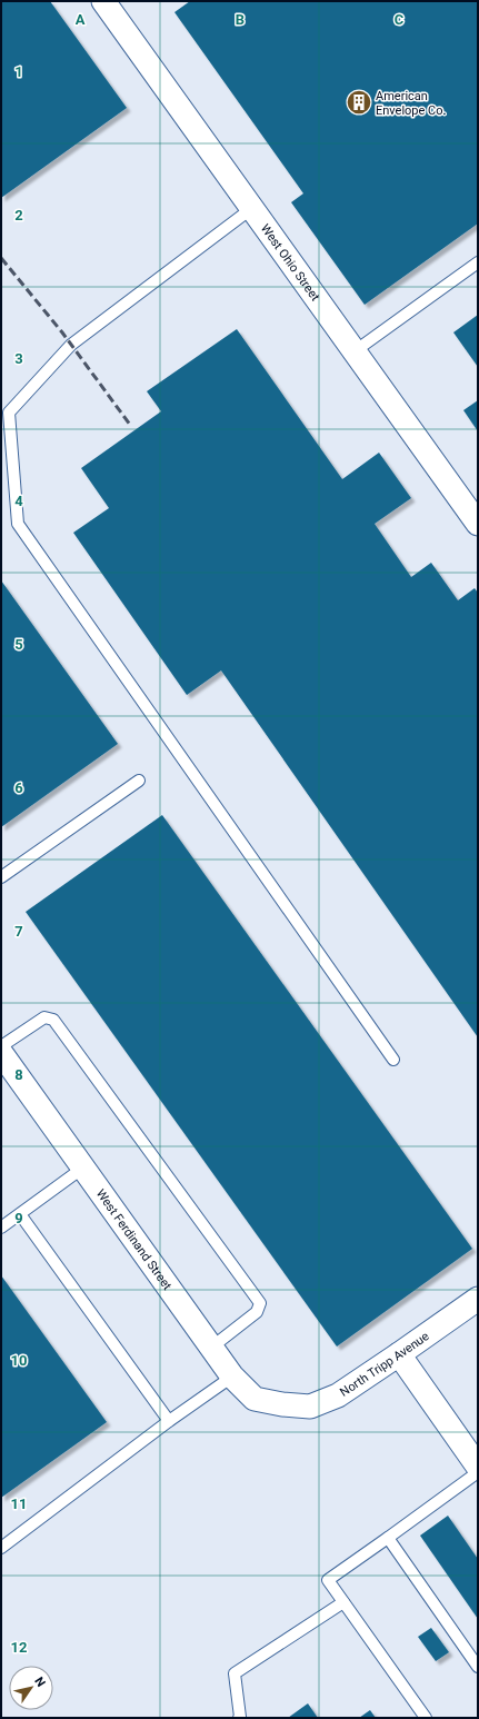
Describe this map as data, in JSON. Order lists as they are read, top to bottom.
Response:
{
  "streets": {
    "street": ["West Ohio Street", "West Ferdinand Street", "North Tripp Avenue"]
  },
  "crossings": [
    ["West Ferdinand Street", "North Tripp Avenue"]
  ],
  "places": {
    "building": ["American Envelope Co."]
  },
  "north": "top right",
  "grid": {
    "columns": ["A", "B", "C"],
    "rows": [
      "1",
      "2",
      "3",
      "4",
      "5",
      "6",
      "7",
      "8",
      "9",
      "10",
      "11",
      "12"
    ]
  }
}
